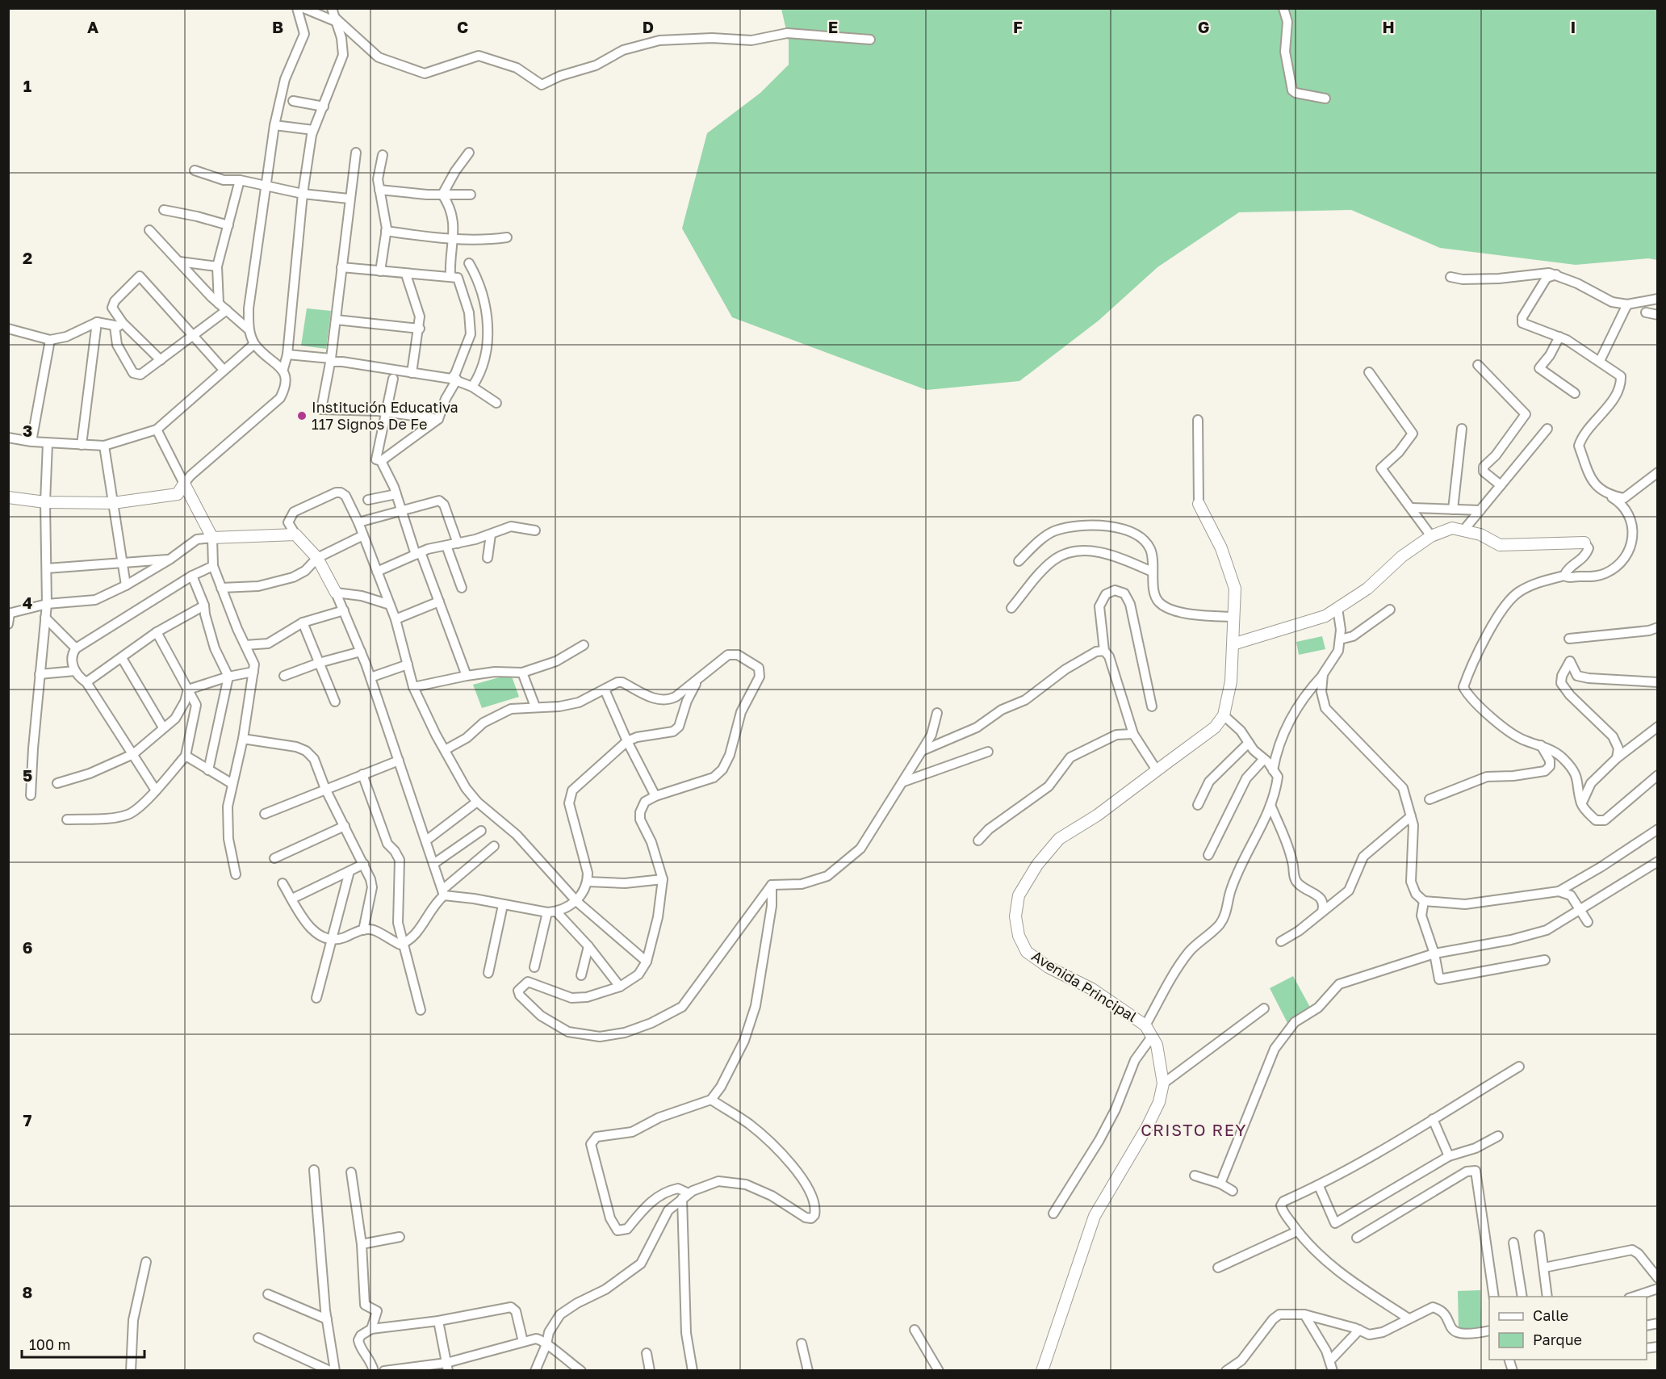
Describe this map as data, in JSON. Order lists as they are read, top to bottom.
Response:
{
  "streets": {
    "street": ["Avenida Principal"]
  },
  "districts": ["CRISTO REY"],
  "places": ["Institución Educativa 117 Signos De Fe"],
  "legend": ["Calle", "Parque"],
  "scale_bar": "100 m",
  "grid": {
    "columns": [
      "A",
      "B",
      "C",
      "D",
      "E",
      "F",
      "G",
      "H",
      "I"
    ],
    "rows": [
      "1",
      "2",
      "3",
      "4",
      "5",
      "6",
      "7",
      "8"
    ]
  }
}
